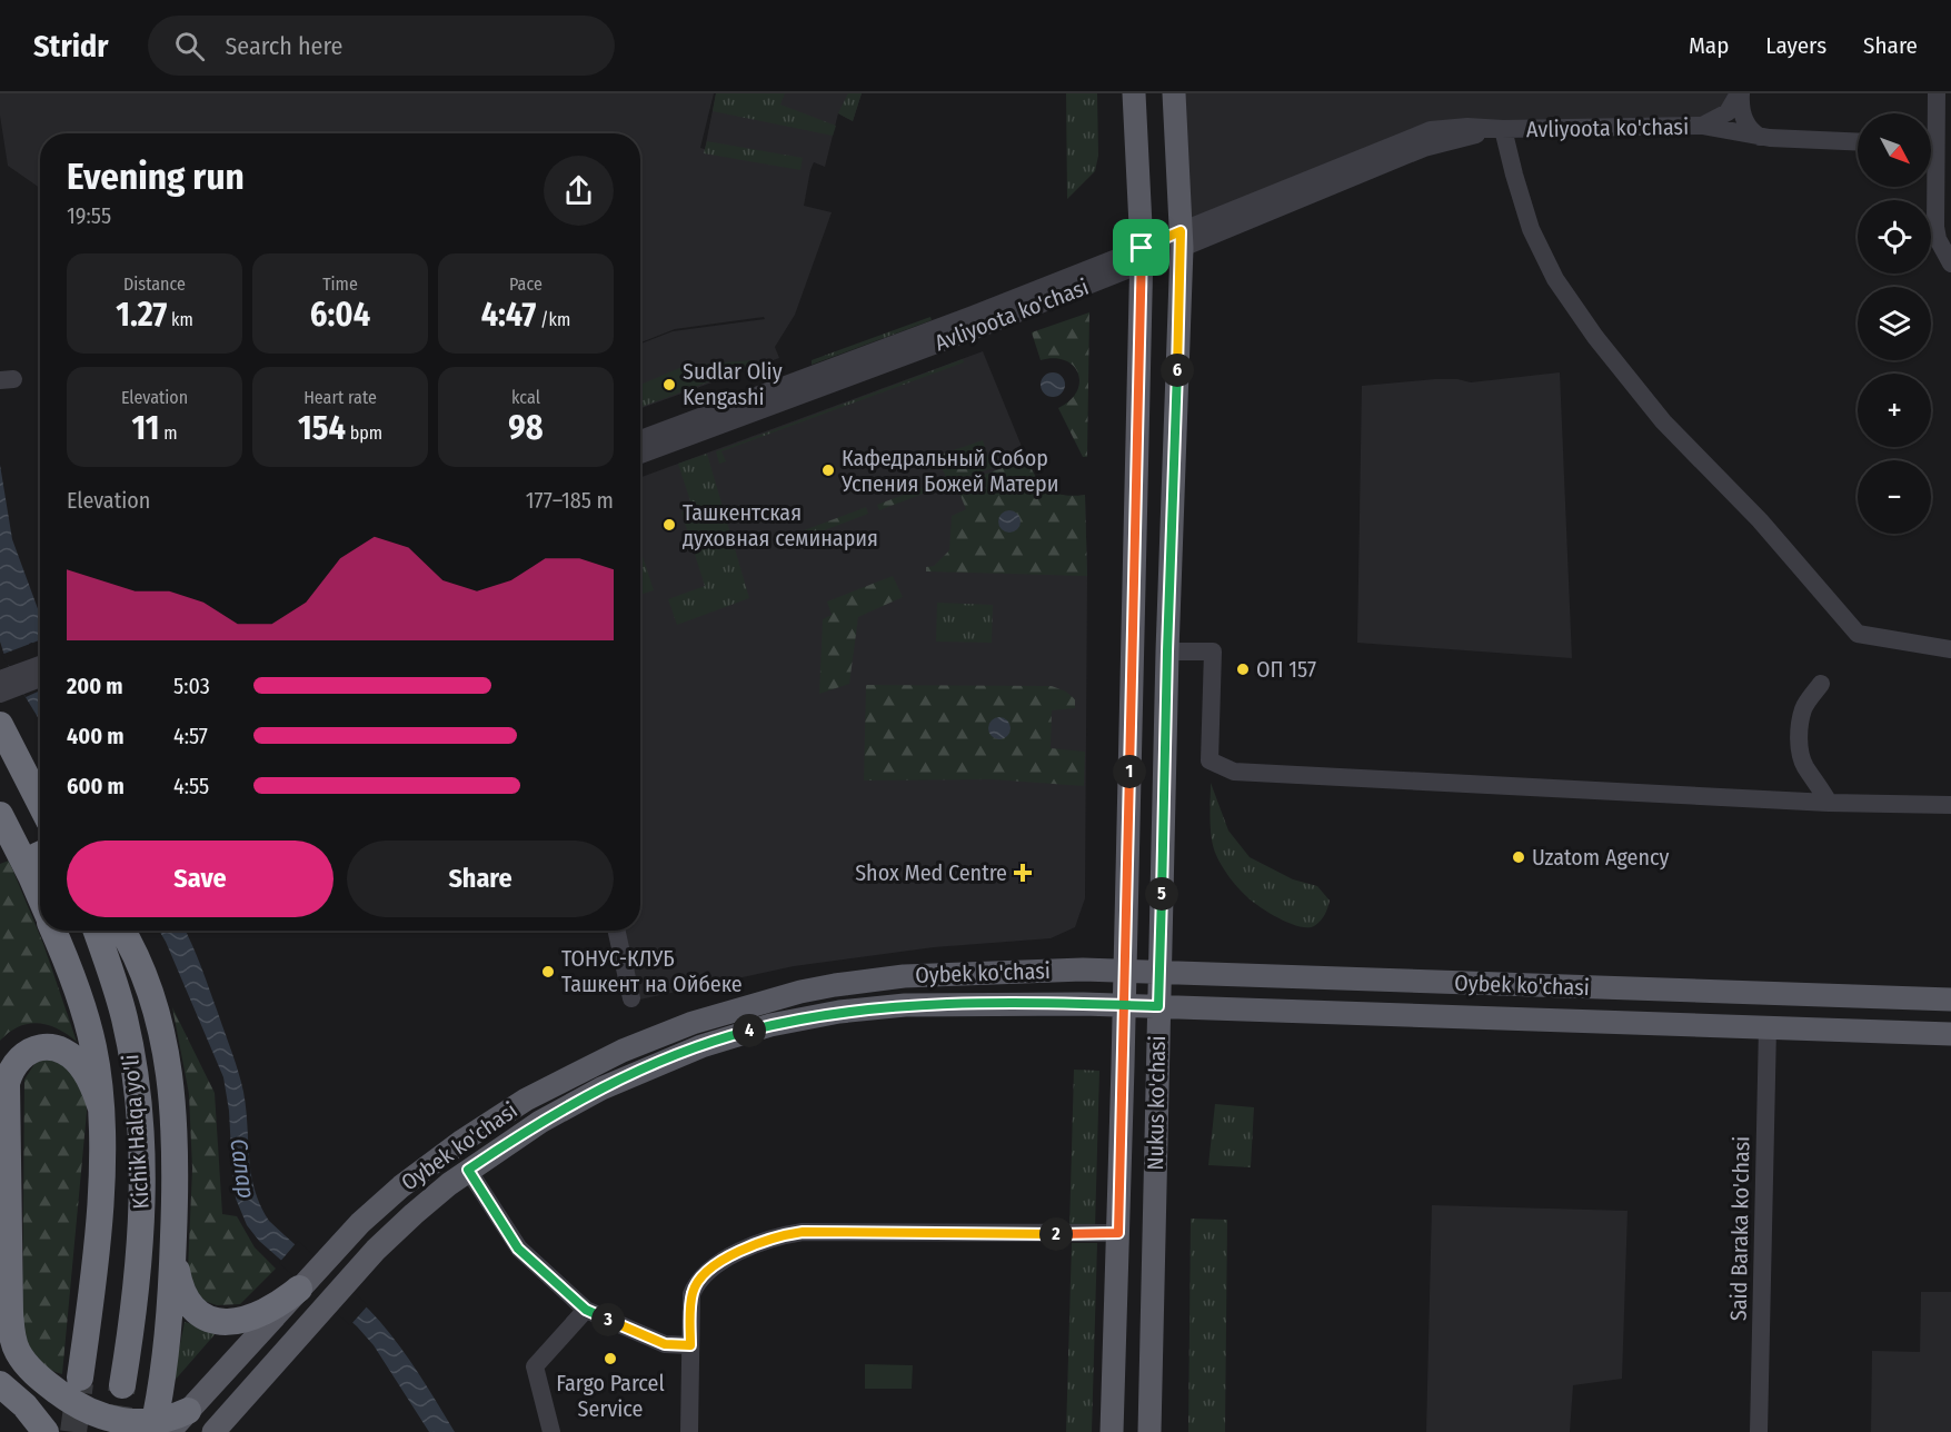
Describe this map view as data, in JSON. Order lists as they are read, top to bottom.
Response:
{
  "streets": {
    "highway": ["Kichik Halqa yo'li"],
    "main road": ["Avliyoota ko'chasi", "Oybek ko'chasi", "Nukus ko'chasi"],
    "street": ["Said Baraka ko'chasi"]
  },
  "crossings": [
    ["Avliyoota ko'chasi", "Nukus ko'chasi"],
    ["Oybek ko'chasi", "Nukus ko'chasi"],
    ["Oybek ko'chasi", "Said Baraka ko'chasi"]
  ],
  "water": ["Салар"],
  "places": {
    "other": [
      "Sudlar Oliy Kengashi",
      "Кафедральный Собор Успения Божeй Матери",
      "Ташкентская духовная семинария",
      "ОП 157",
      "Uzatom Agency",
      "ТОНУС-КЛУБ Ташкент на Ойбеке",
      "Fargo Parcel Service"
    ],
    "health": ["Shox Med Centre"]
  },
  "north": "bottom right",
  "page": {
    "header": "Stridr",
    "search": "Search here",
    "nav": ["Map", "Layers", "Share"],
    "map_buttons": ["+", "−"],
    "heading": ["Evening run", "19:55"],
    "stats": [
      ["Distance", "1.27 km"],
      ["Time", "6:04"],
      ["Pace", "4:47 /km"],
      ["Elevation", "11 m"],
      ["Heart rate", "154 bpm"],
      ["kcal", "98"]
    ],
    "pins": [
      "6",
      "1",
      "5",
      "4",
      "2",
      "3"
    ],
    "chart": ["Elevation", "177–185 m"],
    "list": [
      {
        "name": "200 m",
        "note": "5:03"
      },
      {
        "name": "400 m",
        "note": "4:57"
      },
      {
        "name": "600 m",
        "note": "4:55"
      }
    ],
    "buttons": ["Save", "Share"]
  }
}
